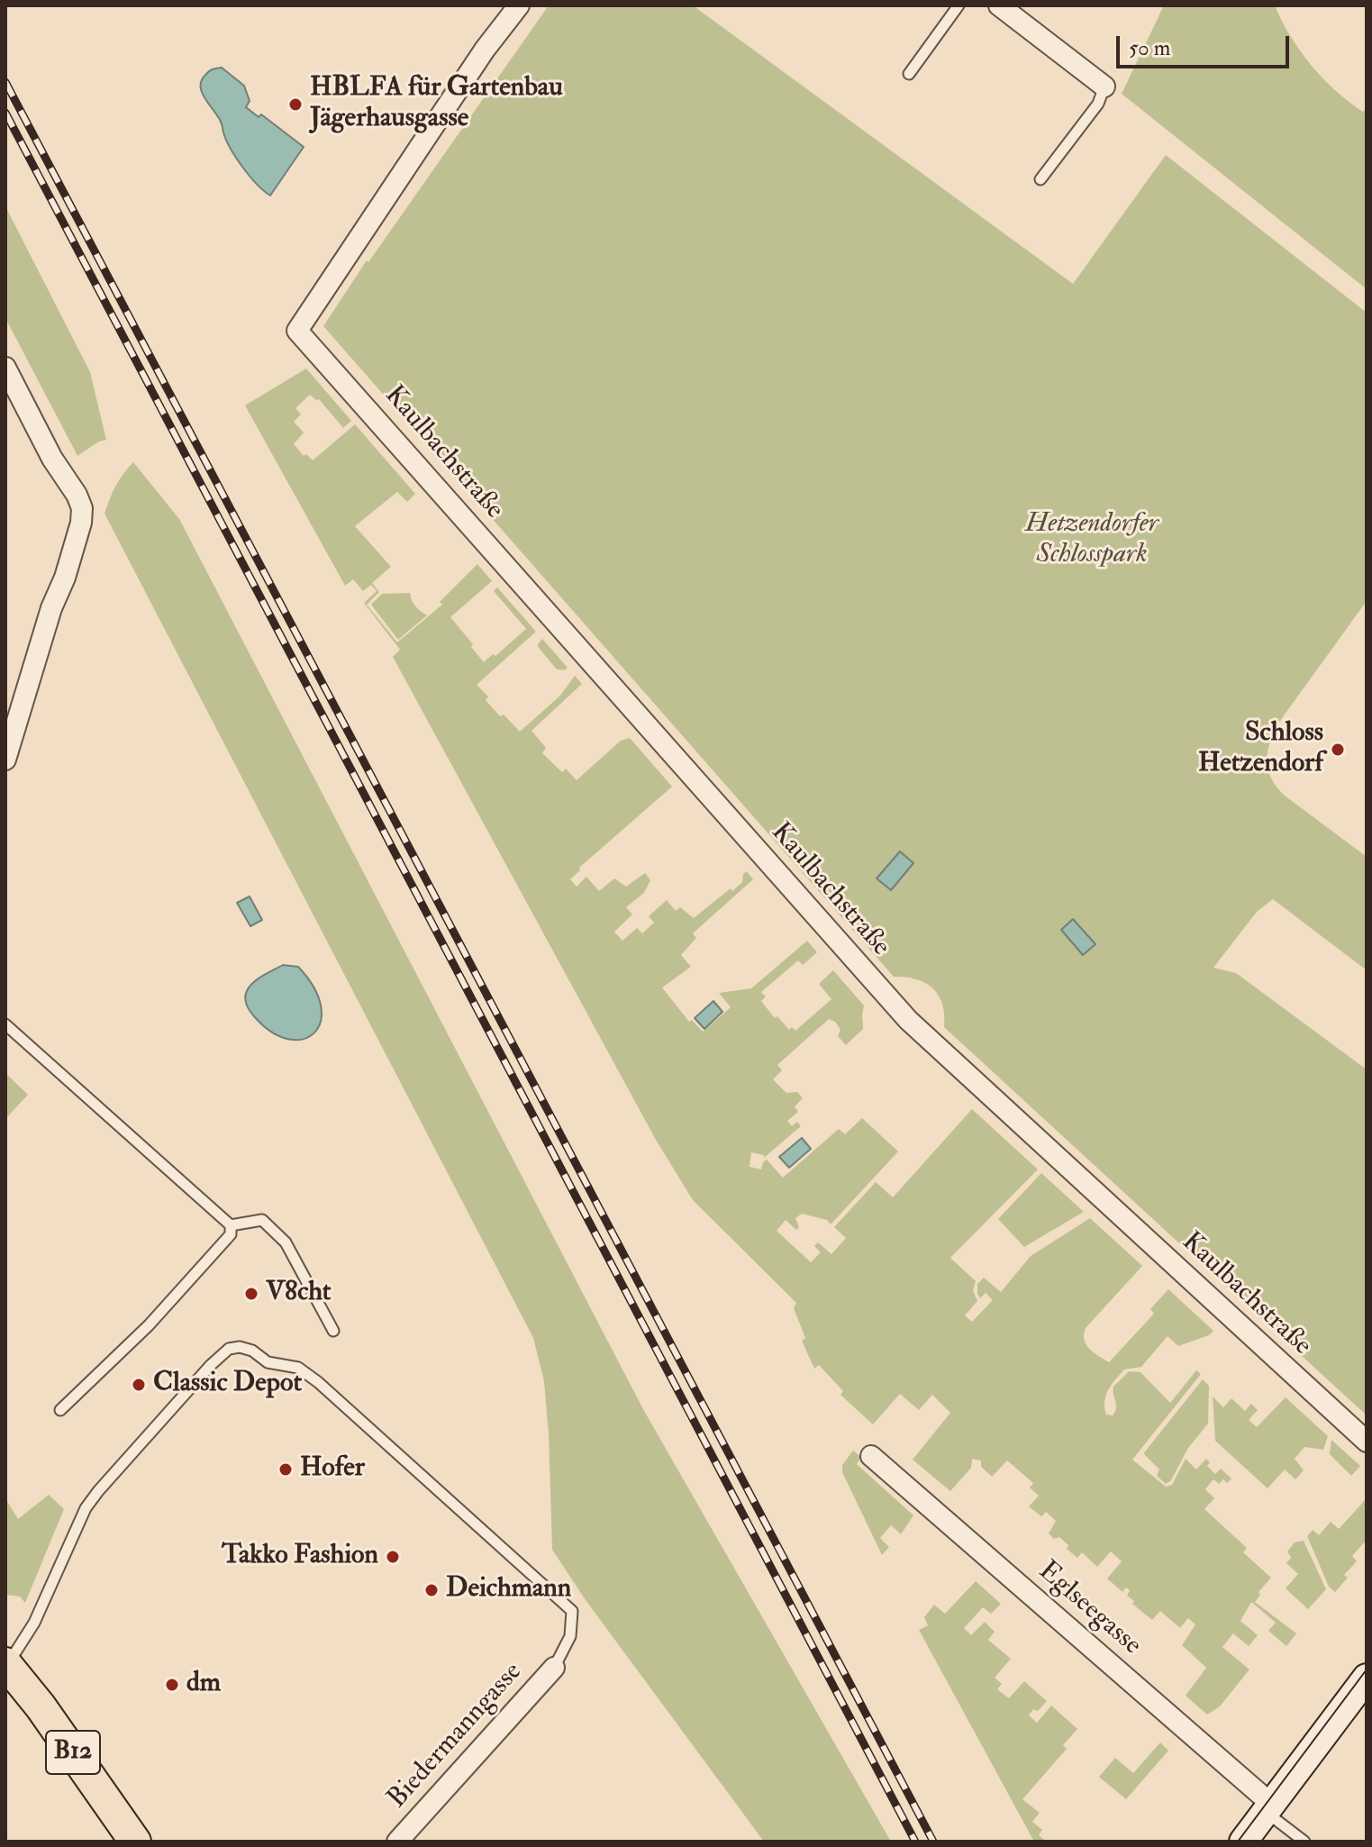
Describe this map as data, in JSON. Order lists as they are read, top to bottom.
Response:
{
  "streets": {
    "main road": ["B12"],
    "street": ["Kaulbachstraße", "Eglseegasse", "Biedermanngasse"]
  },
  "parks": ["Hetzendorfer Schlosspark"],
  "places": [
    "HBLFA für Gartenbau Jägerhausgasse",
    "Schloss Hetzendorf",
    "V8cht",
    "Classic Depot",
    "Hofer",
    "Takko Fashion",
    "Deichmann",
    "dm"
  ],
  "scale_bar": "50 m"
}
